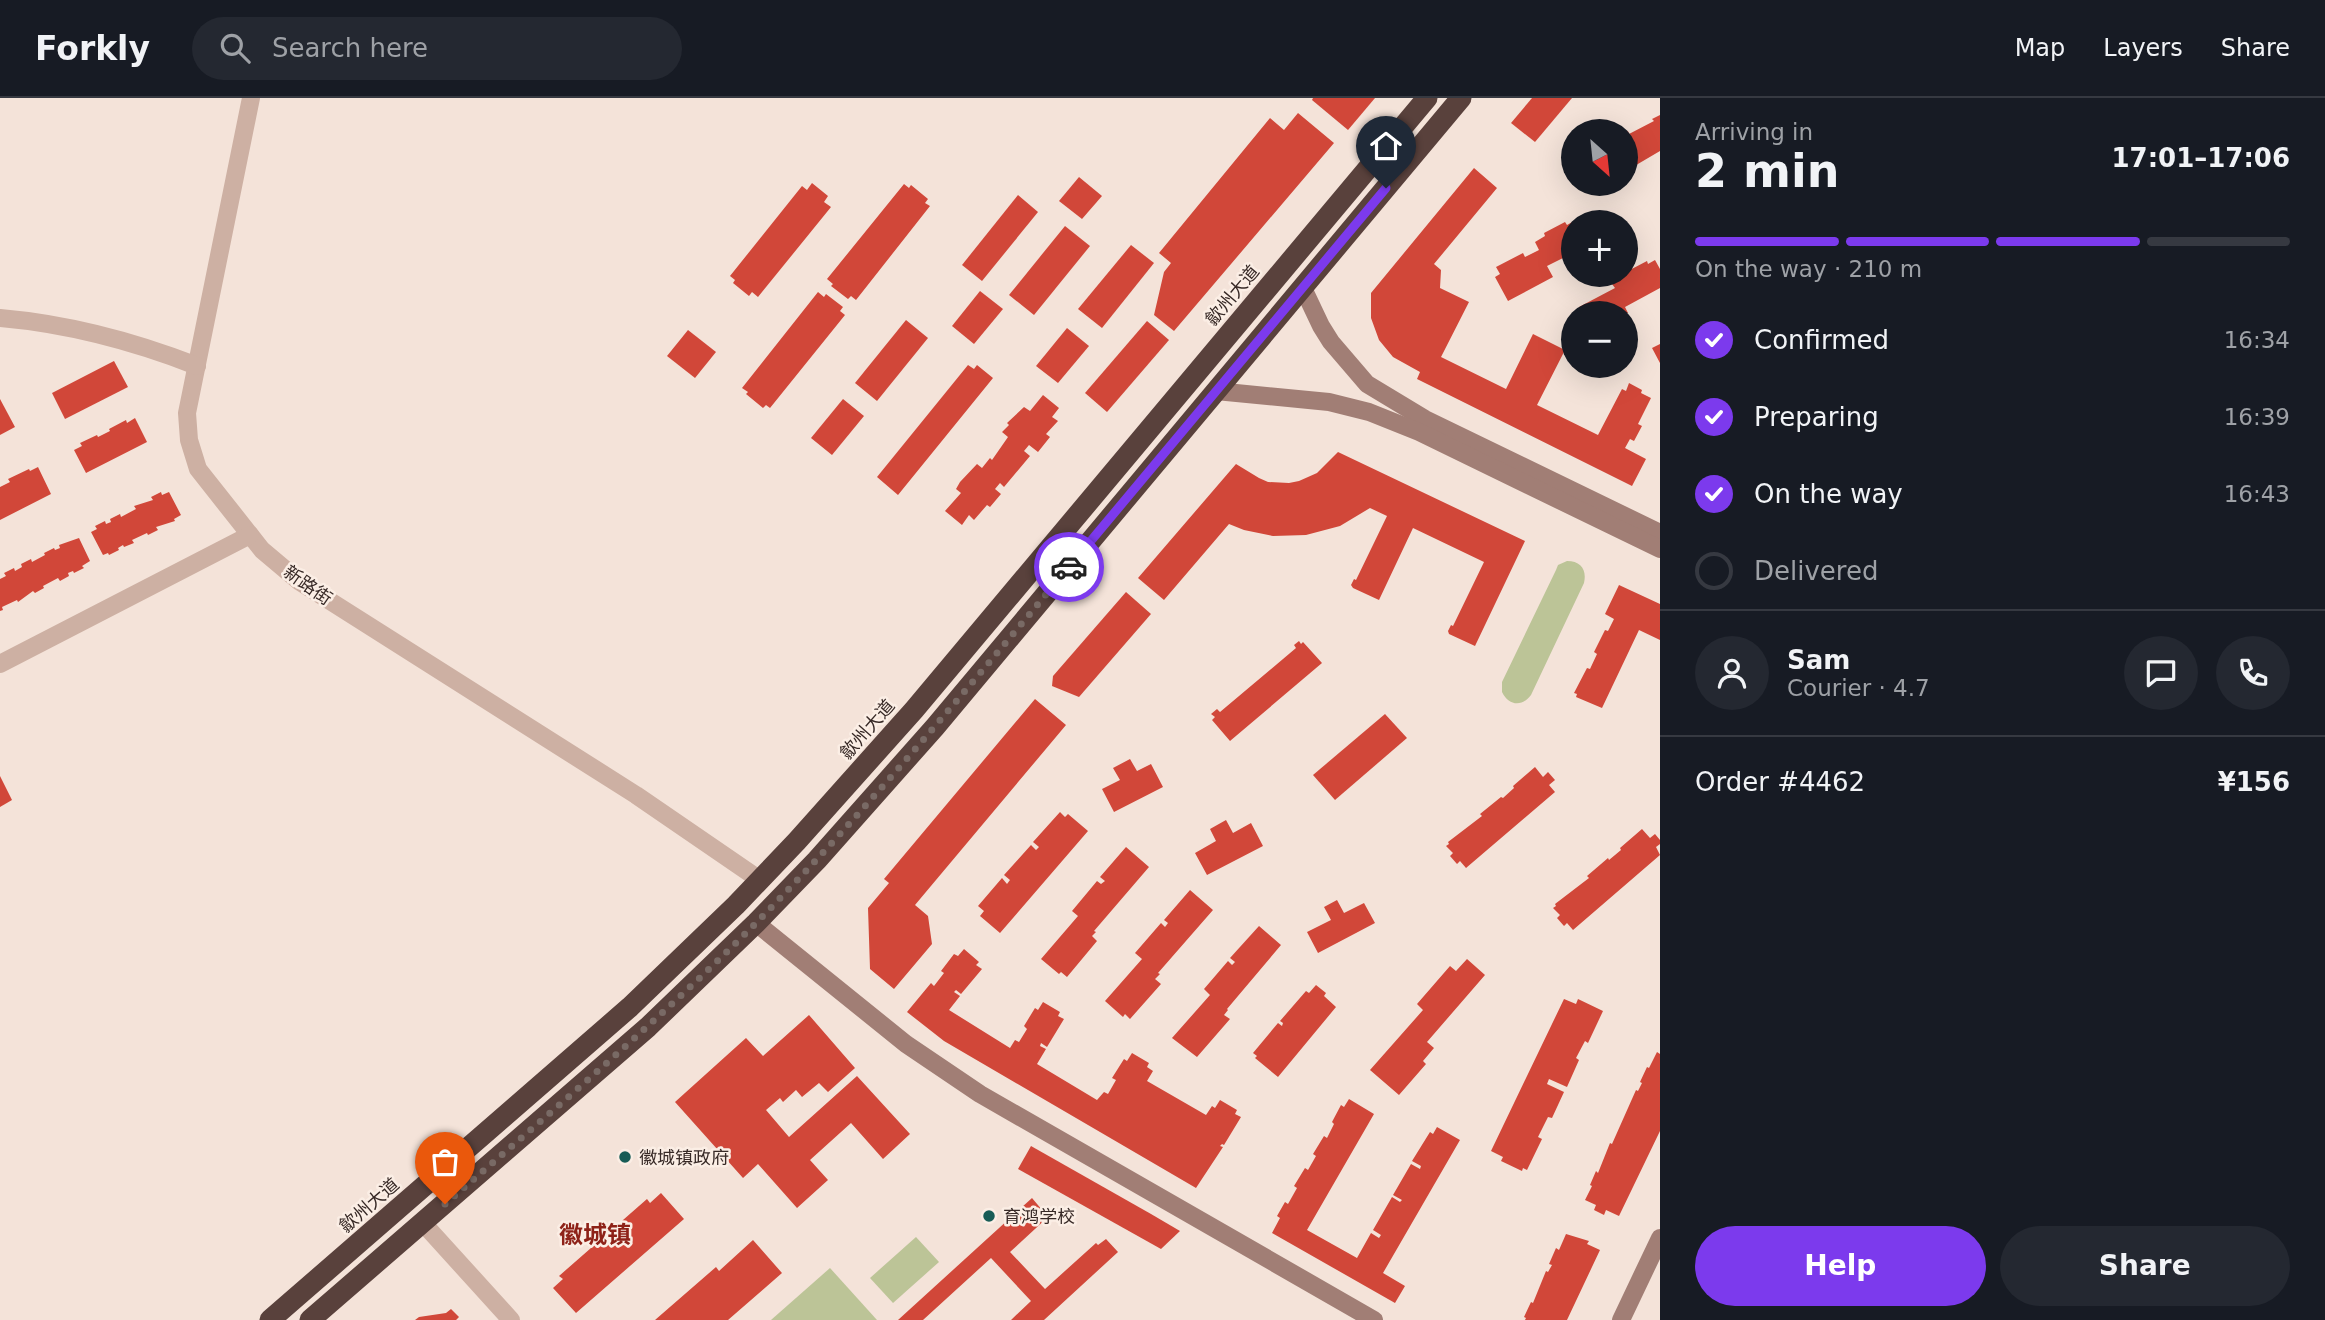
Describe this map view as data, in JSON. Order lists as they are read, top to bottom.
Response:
{
  "streets": {
    "highway": ["歙州大道"],
    "street": ["新路街"]
  },
  "crossings": [
    ["歙州大道", "新路街"]
  ],
  "districts": ["徽城镇"],
  "places": ["徽城镇政府", "育鸿学校"],
  "north": "bottom right",
  "page": {
    "header": "Forkly",
    "search": "Search here",
    "nav": ["Map", "Layers", "Share"],
    "heading": ["2 min", "Arriving in", "17:01–17:06"],
    "panel": [
      "Sam",
      "Courier · 4.7",
      "Order #4462",
      "¥156"
    ],
    "map_buttons": ["+", "−"],
    "bar": "On the way · 210 m",
    "list": [
      ["Confirmed", "16:34"],
      ["Preparing", "16:39"],
      ["On the way", "16:43"],
      "Delivered"
    ],
    "buttons": ["Help", "Share"]
  }
}
